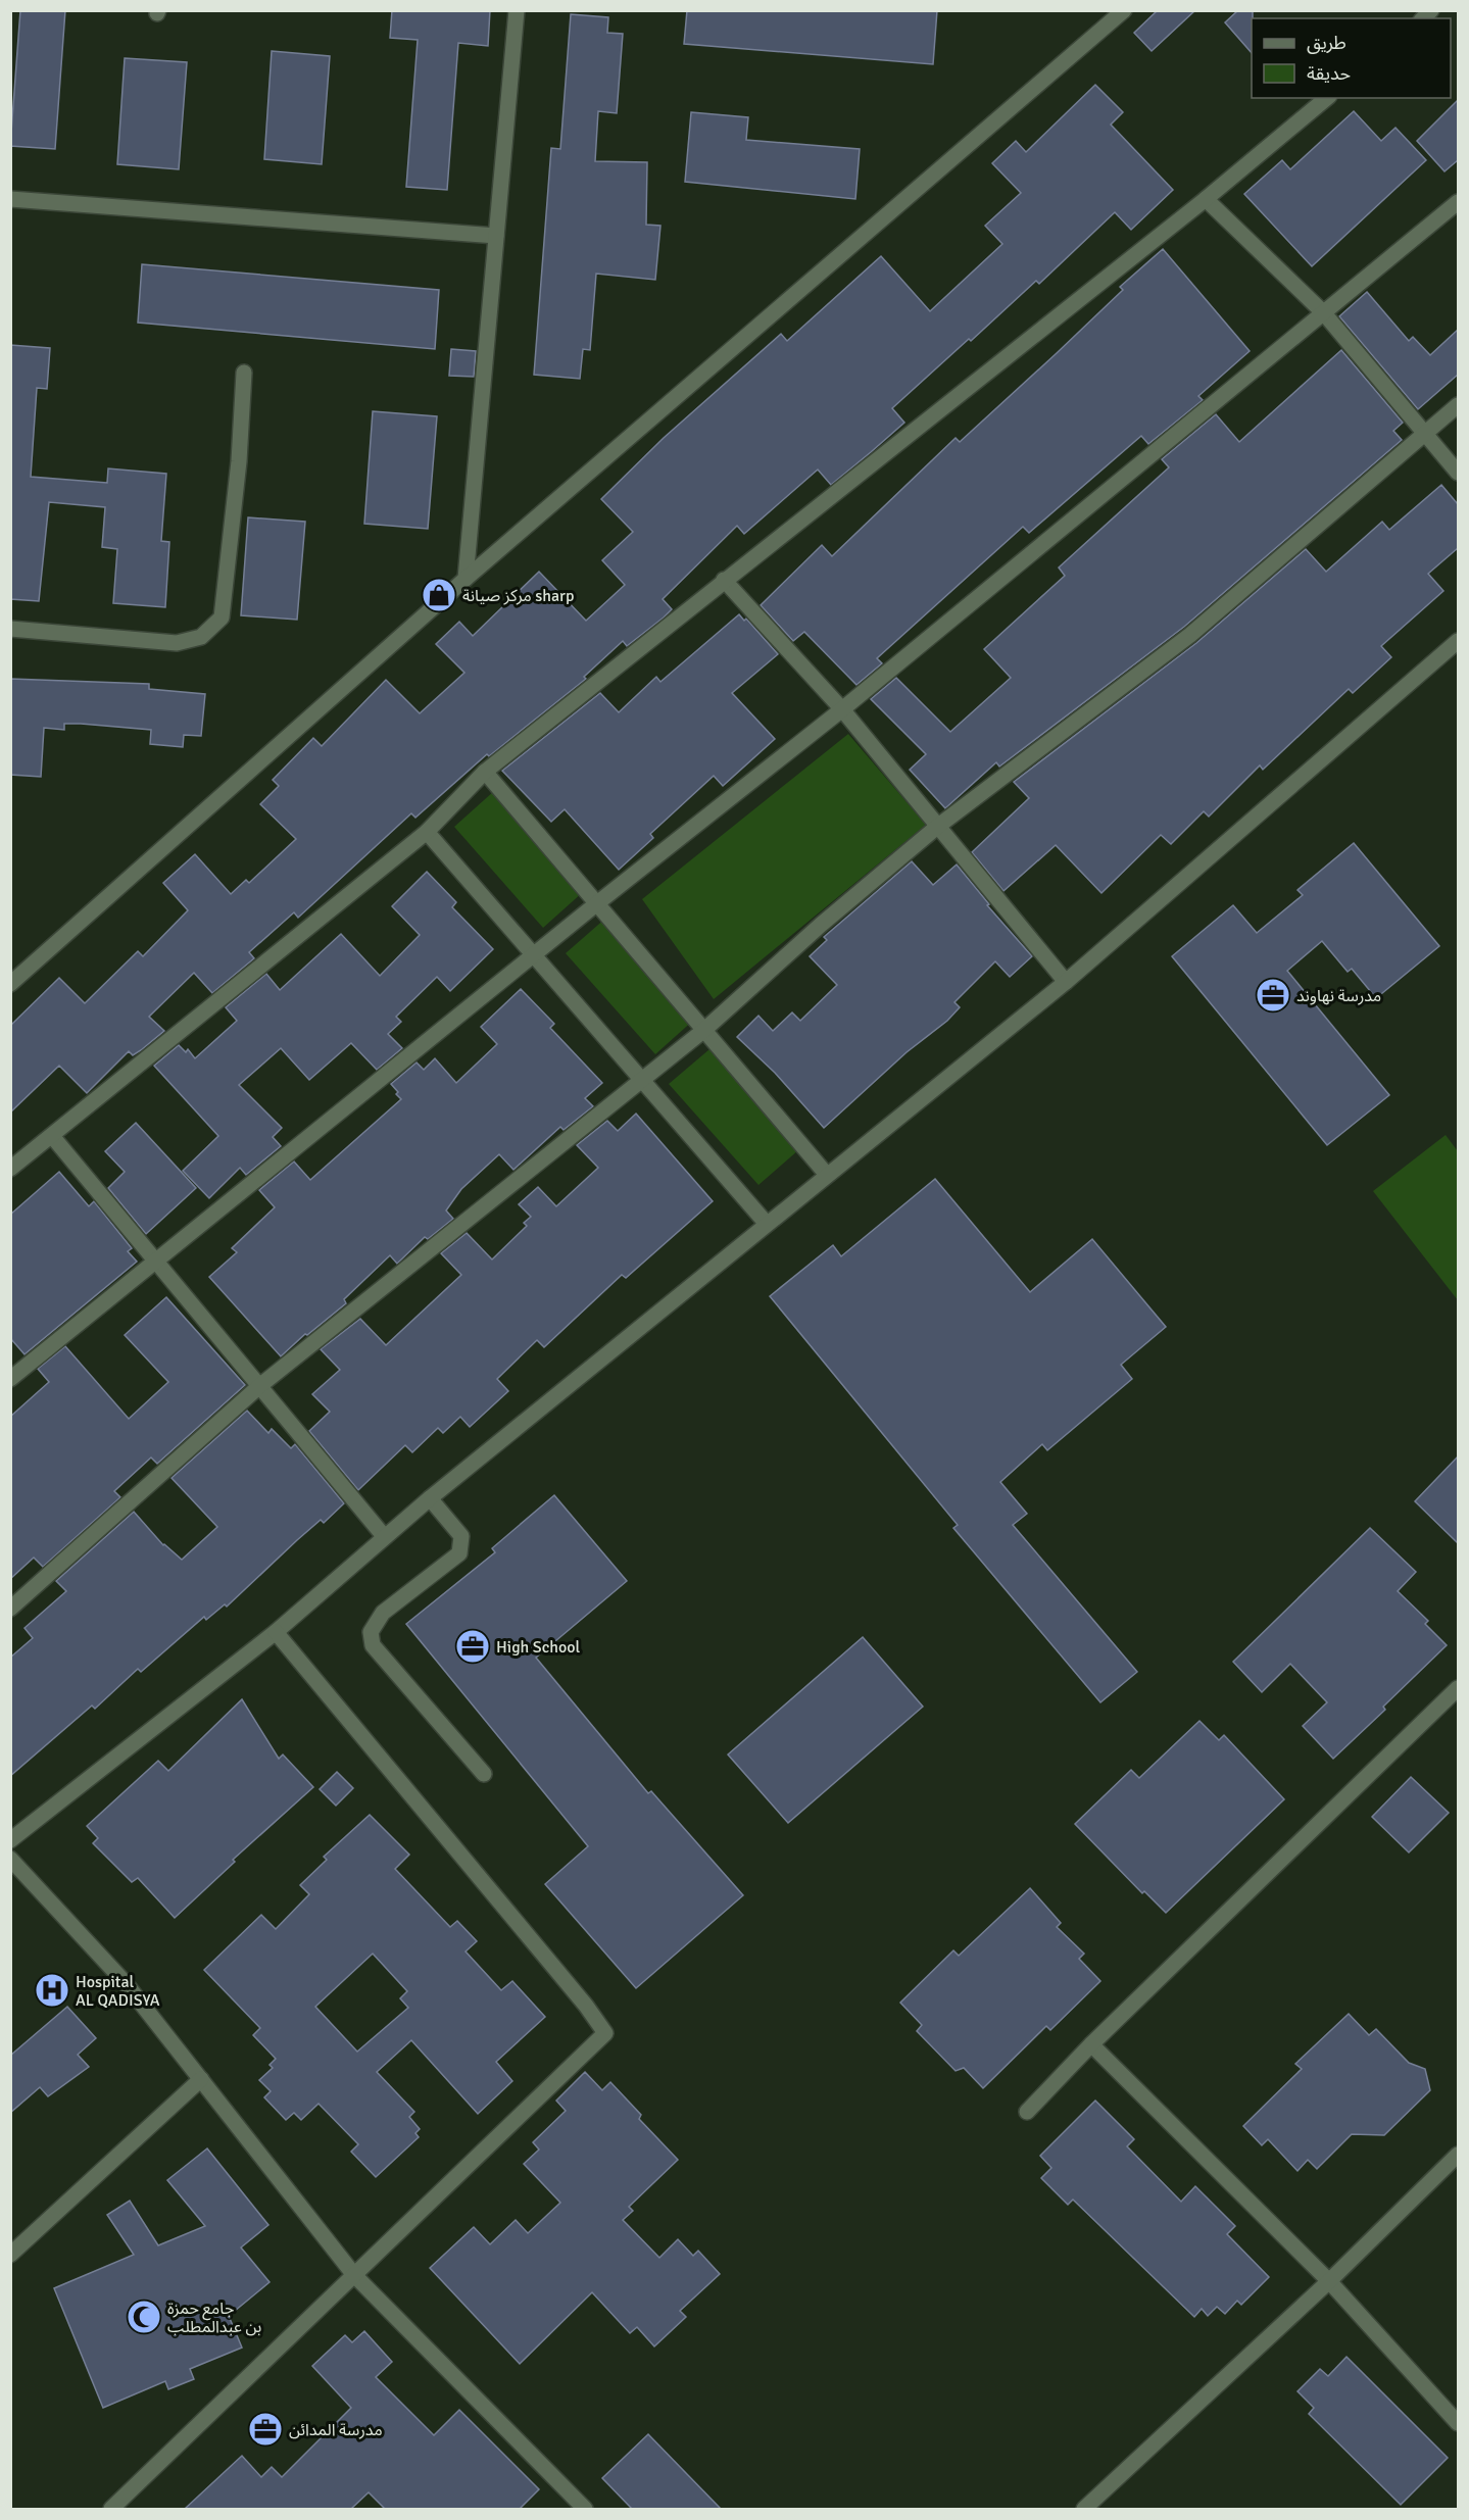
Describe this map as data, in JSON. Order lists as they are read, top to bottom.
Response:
{
  "places": {
    "shop": ["مركز صيانة sharp"],
    "office": ["مدرسة نهاوند", "High School", "مدرسة المدائن"],
    "hospital": ["Hospital AL QADISYA"],
    "mosque": ["جامع حمزة بن عبدالمطلب"]
  },
  "legend": ["طريق", "حديقة"]
}
